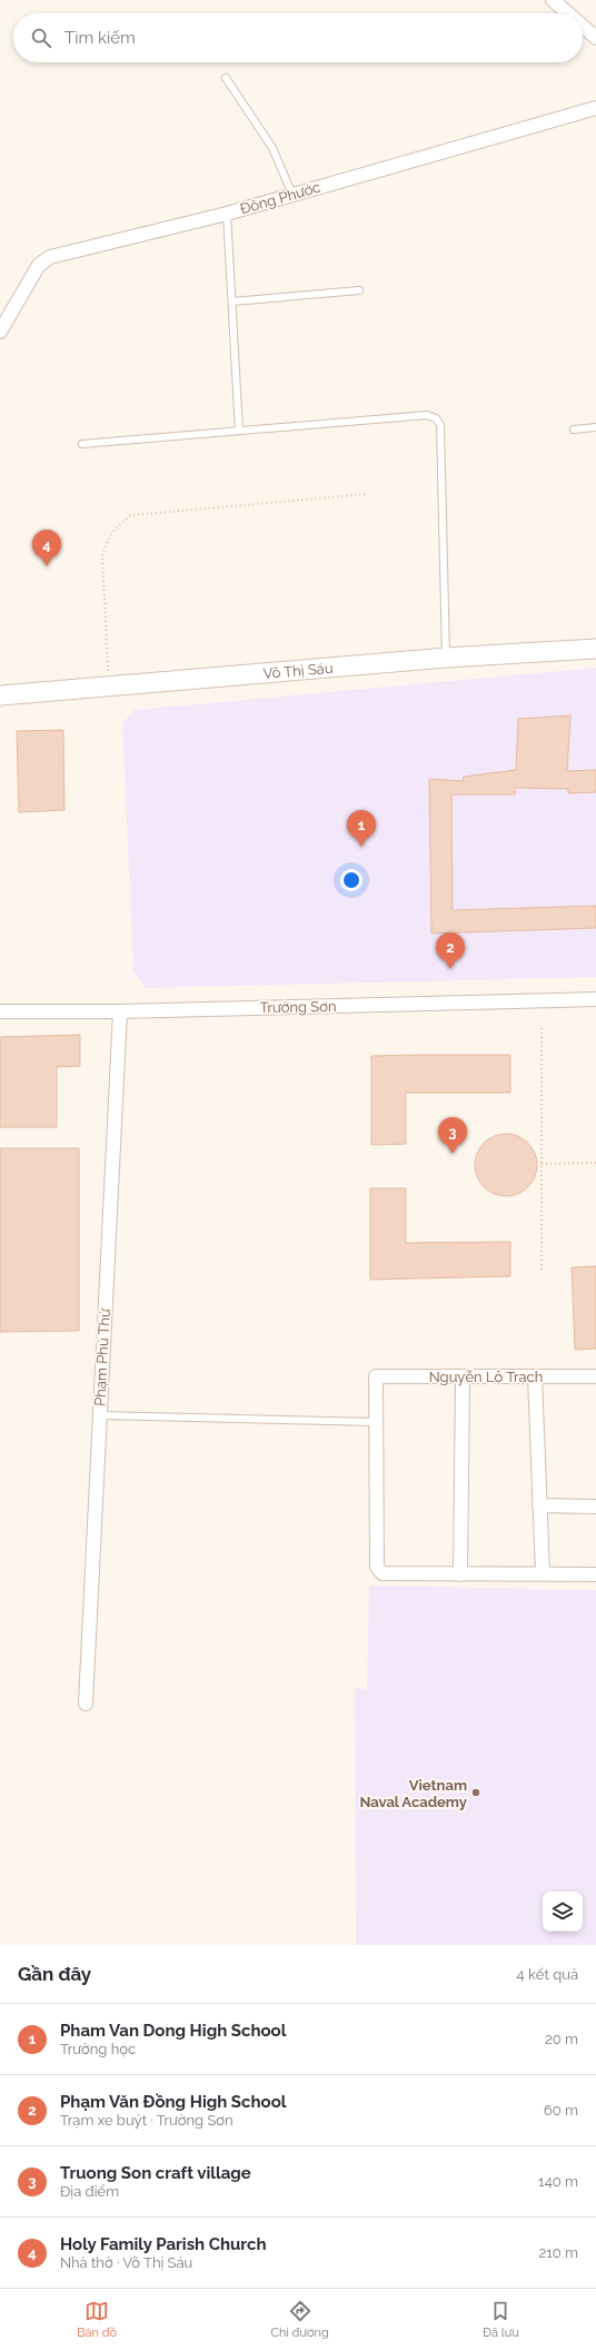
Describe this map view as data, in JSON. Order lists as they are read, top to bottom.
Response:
{
  "streets": {
    "main road": ["Võ Thị Sáu"],
    "street": [
      "Đông Phước",
      "Trường Sơn",
      "Phạm Phú Thứ",
      "Nguyễn Lộ Trạch"
    ]
  },
  "crossings": [
    ["Trường Sơn", "Phạm Phú Thứ"]
  ],
  "places": ["Vietnam Naval Academy"],
  "page": {
    "search": "Tìm kiếm",
    "pins": [
      "4",
      "1",
      "2",
      "3"
    ],
    "heading": ["Gần đây", "4 kết quả"],
    "list": [
      {
        "mark": "1",
        "name": "Pham Van Dong High School",
        "note": "Trường học",
        "value": "20 m"
      },
      {
        "mark": "2",
        "name": "Phạm Văn Đồng High School",
        "note": "Trạm xe buýt · Trường Sơn",
        "value": "60 m"
      },
      {
        "mark": "3",
        "name": "Truong Son craft village",
        "note": "Địa điểm",
        "value": "140 m"
      },
      {
        "mark": "4",
        "name": "Holy Family Parish Church",
        "note": "Nhà thờ · Võ Thị Sáu",
        "value": "210 m"
      }
    ],
    "nav": ["Bản đồ", "Chỉ đường", "Đã lưu"]
  }
}
